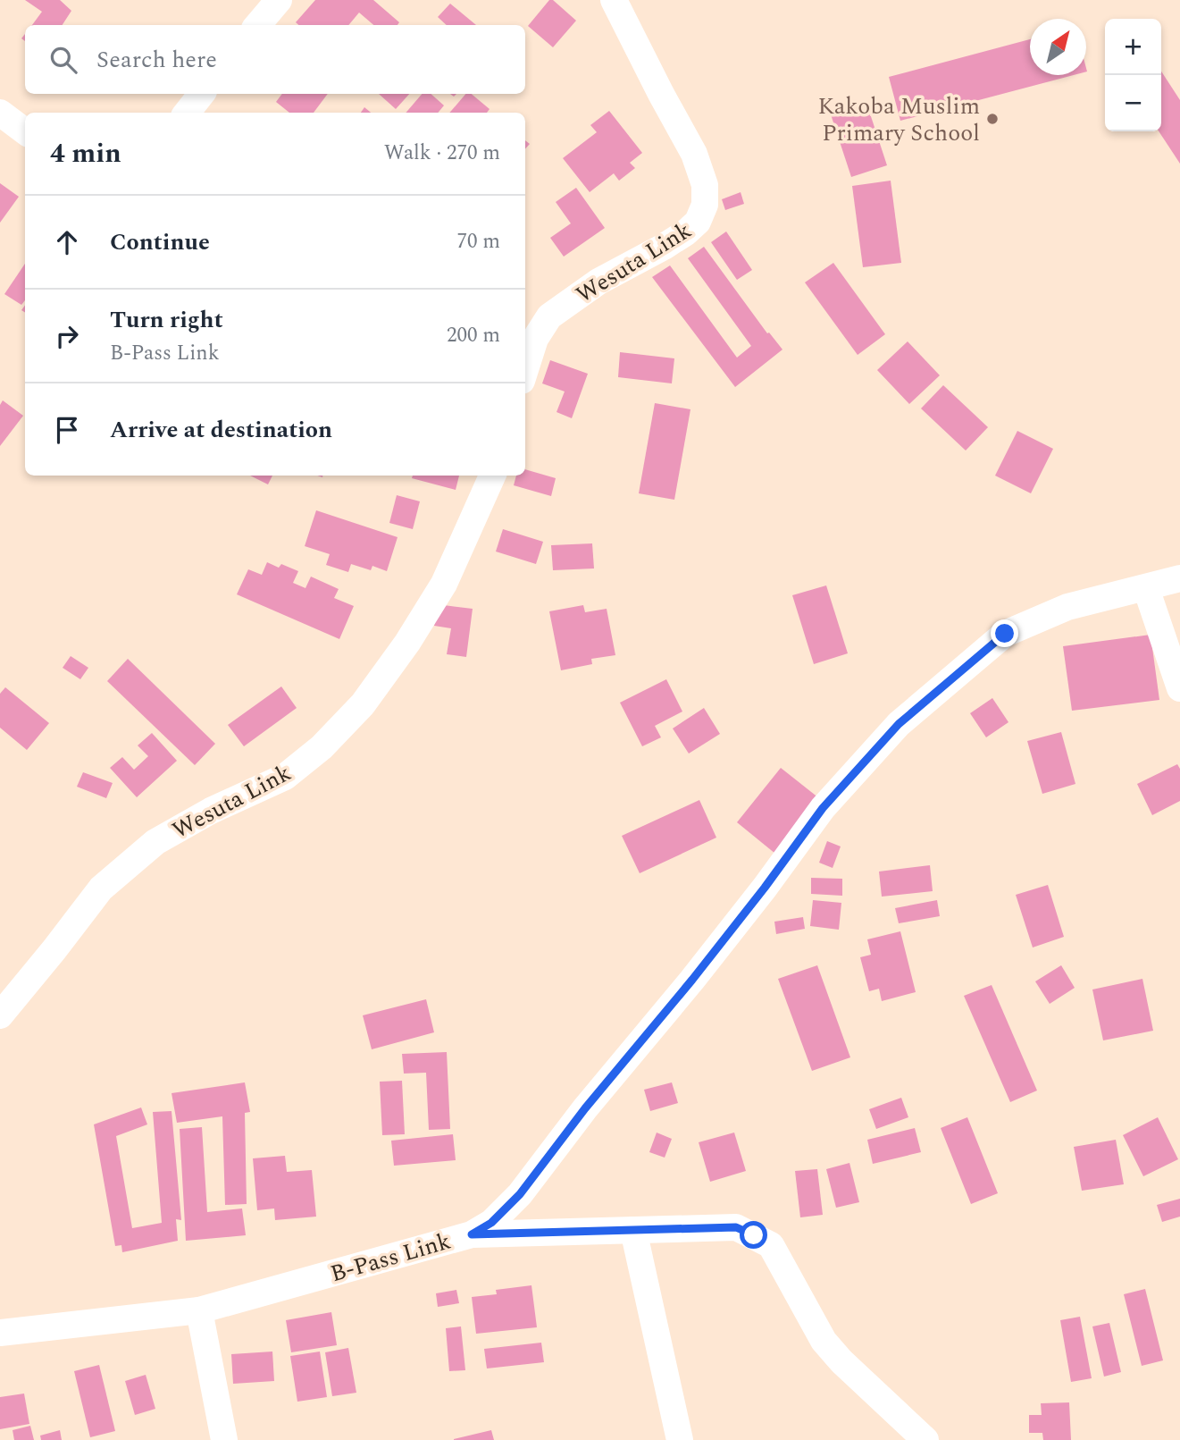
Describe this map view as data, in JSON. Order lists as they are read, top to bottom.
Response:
{
  "streets": {
    "street": ["Wesuta Link", "B-Pass Link"]
  },
  "places": ["Kakoba Muslim Primary School"],
  "north": "top right",
  "page": {
    "map_buttons": ["+", "−"],
    "search": "Search here",
    "heading": ["4 min", "Walk · 270 m"],
    "list": [
      ["Continue", "70 m"],
      ["Turn right", "B-Pass Link", "200 m"],
      "Arrive at destination"
    ]
  }
}
